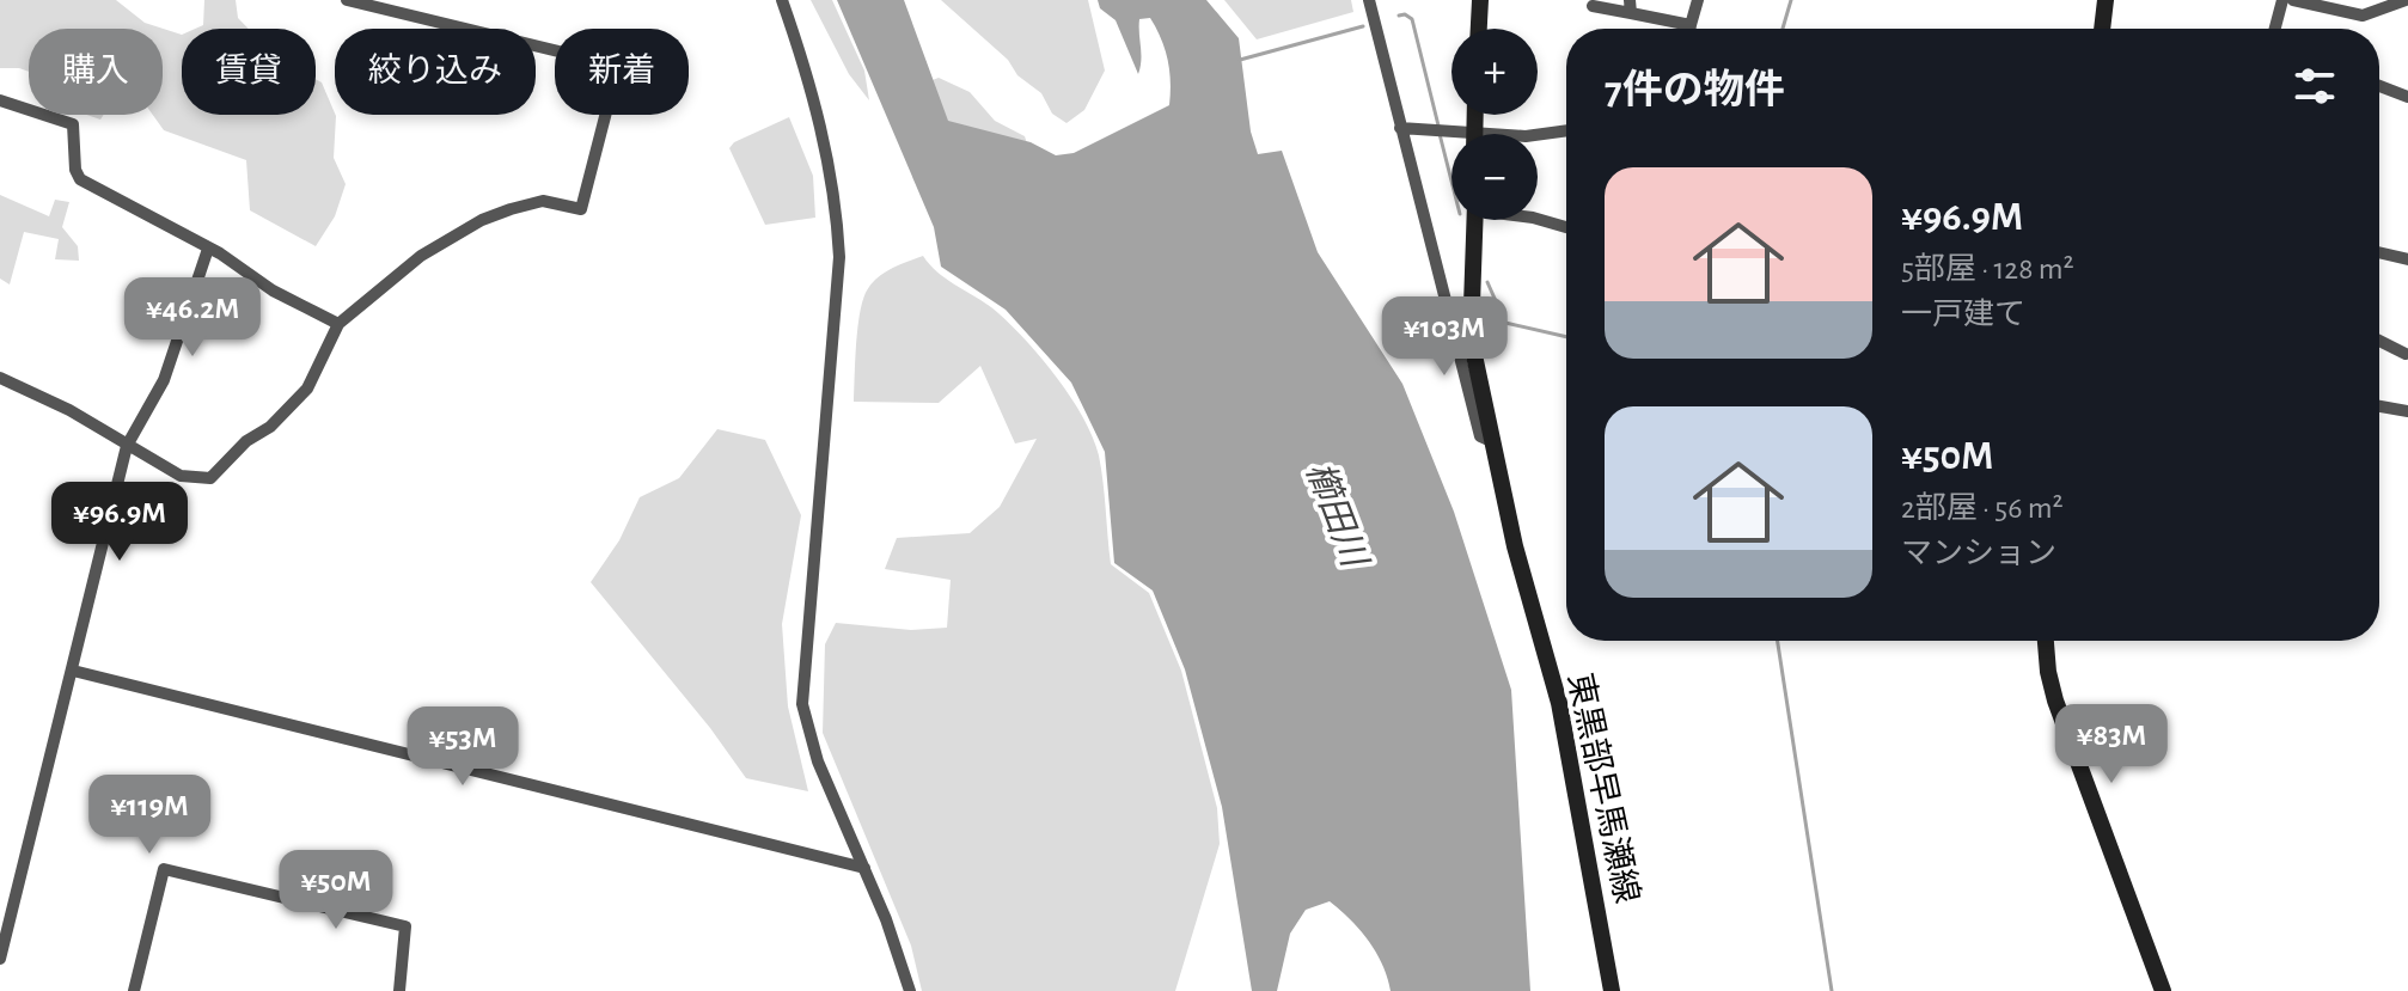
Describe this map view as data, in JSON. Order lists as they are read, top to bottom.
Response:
{
  "streets": {
    "main road": ["東黒部早馬瀬線"]
  },
  "water": ["櫛田川"],
  "page": {
    "map_buttons": ["+", "−"],
    "chip": [
      "購入",
      "賃貸",
      "絞り込み",
      "新着"
    ],
    "heading": "7件の物件",
    "list": [
      {
        "name": "¥96.9M",
        "note": "5部屋 · 128 m² · 一戸建て"
      },
      {
        "name": "¥50M",
        "note": "2部屋 · 56 m² · マンション"
      }
    ],
    "price": [
      "¥46.2M",
      "¥103M",
      "¥96.9M",
      "¥83M",
      "¥53M",
      "¥119M",
      "¥50M"
    ]
  }
}
